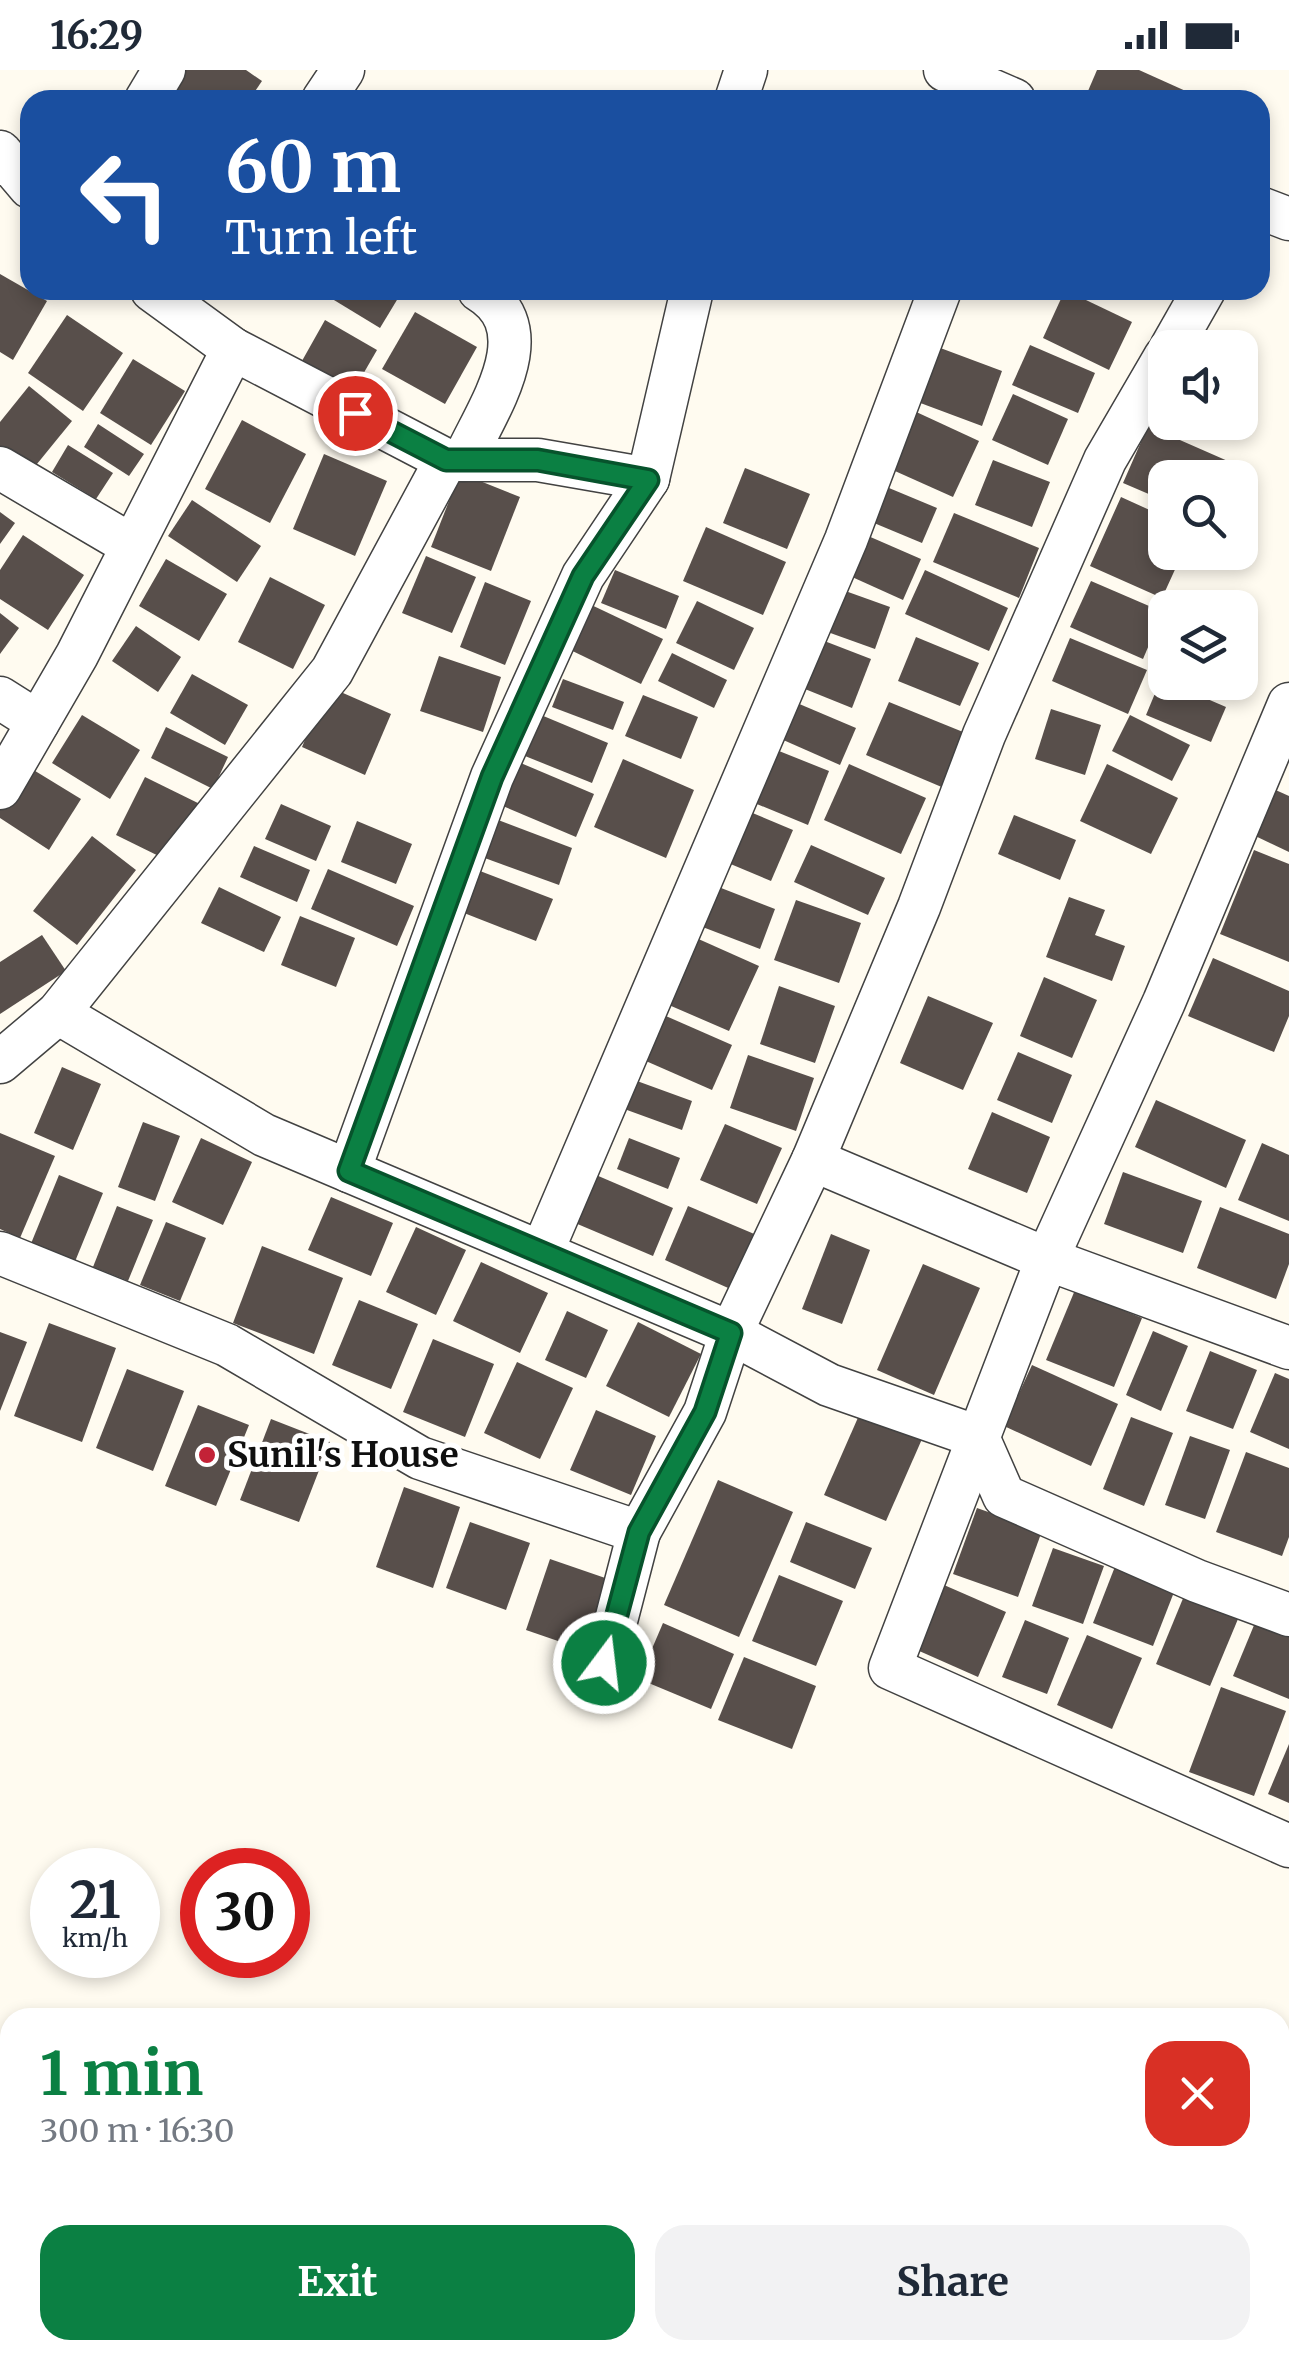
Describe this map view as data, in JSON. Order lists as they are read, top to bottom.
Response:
{
  "places": ["Sunil's House"],
  "page": {
    "status": "16:29",
    "turn": ["60 m", "Turn left"],
    "speed": "21 km/h",
    "limit": "30",
    "heading": ["1 min", "300 m · 16:30"],
    "buttons": ["Exit", "Share"]
  }
}
